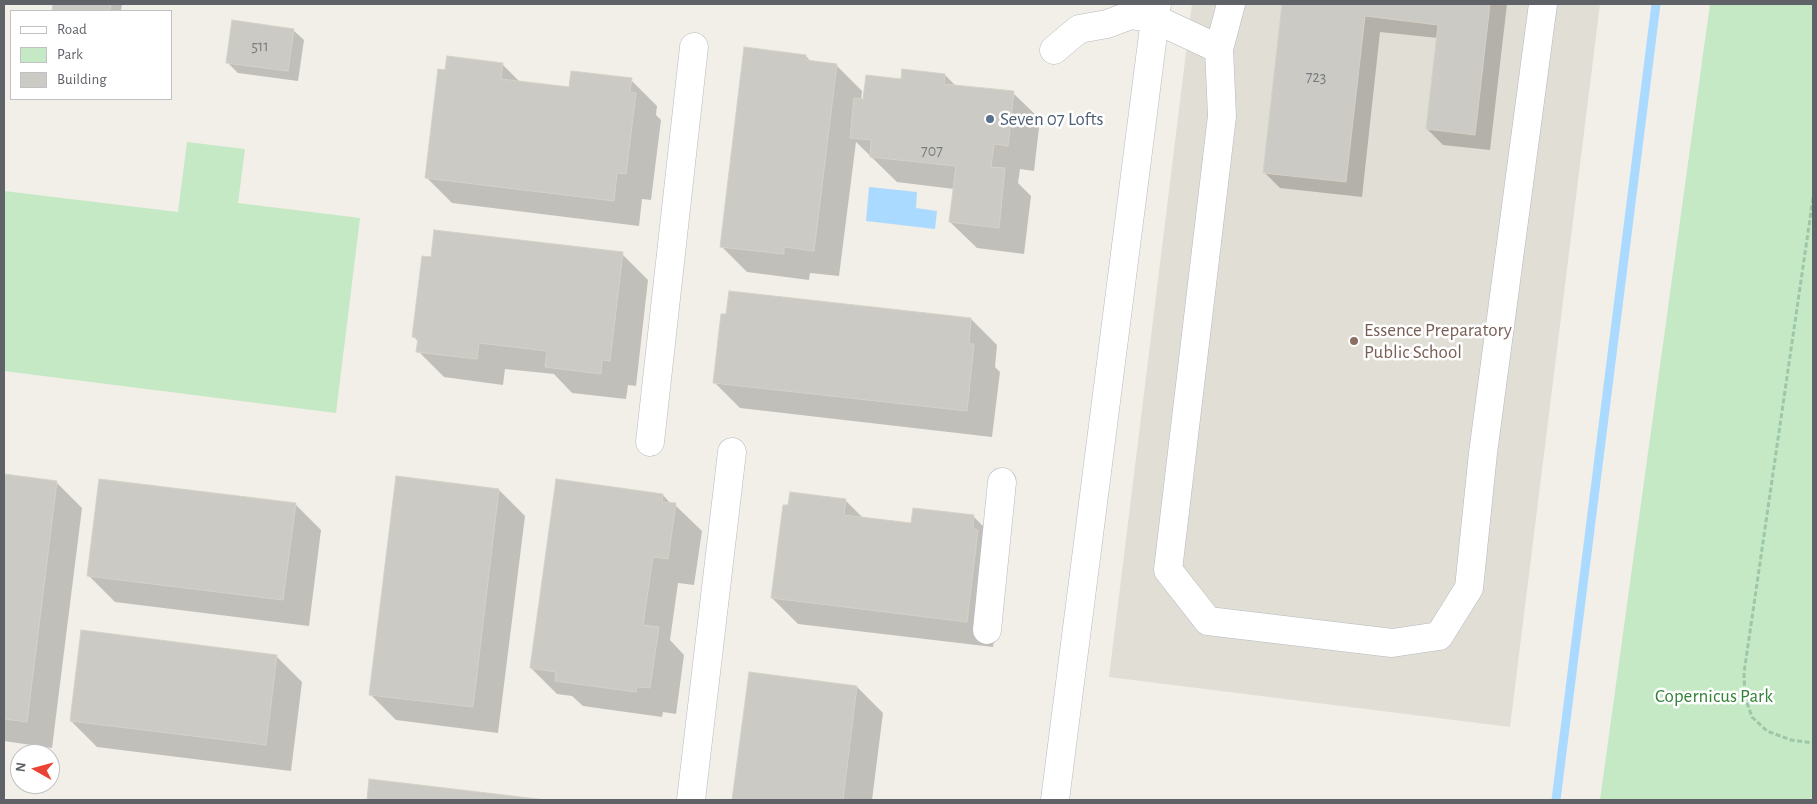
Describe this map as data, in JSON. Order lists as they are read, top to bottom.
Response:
{
  "parks": ["Copernicus Park"],
  "places": ["Seven 07 Lofts", "Essence Preparatory Public School"],
  "house_numbers": ["511", "723", "707"],
  "legend": ["Road", "Park", "Building"],
  "north": "left"
}
